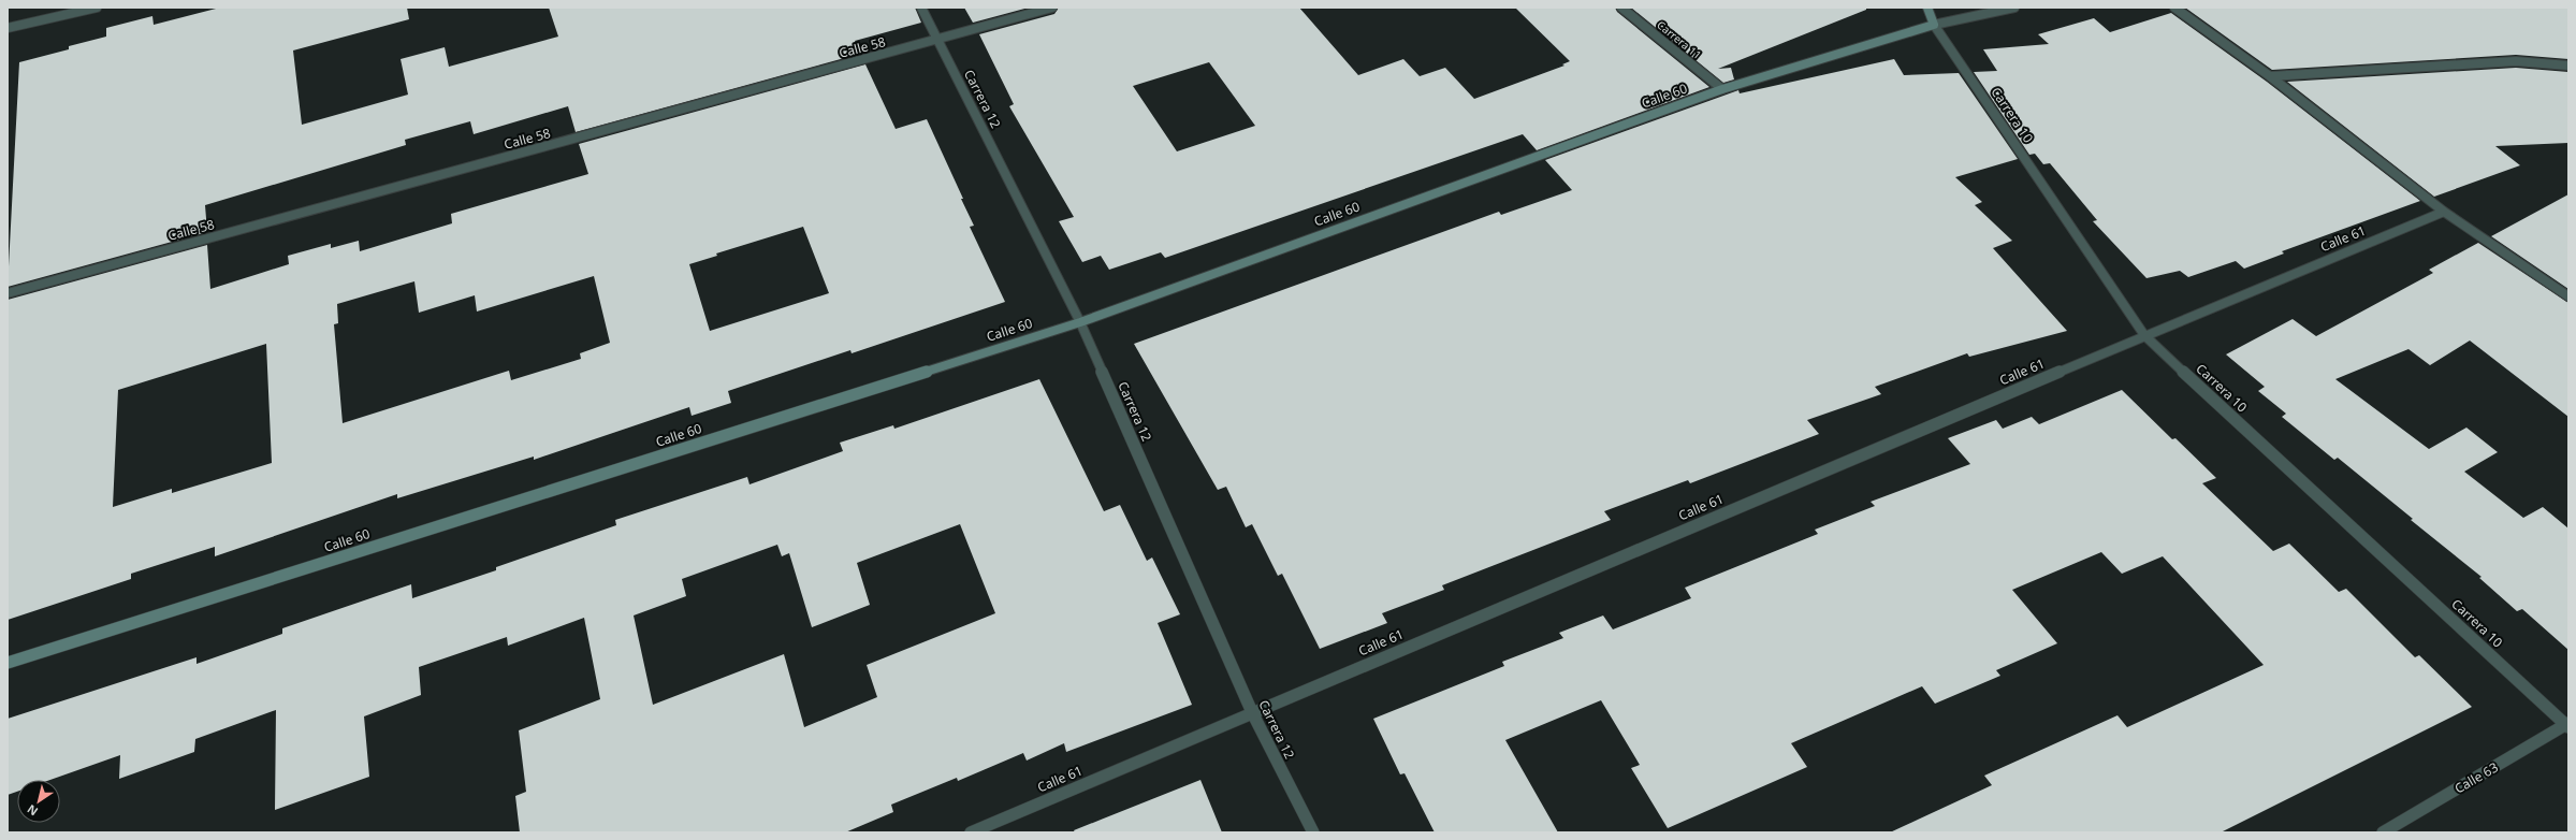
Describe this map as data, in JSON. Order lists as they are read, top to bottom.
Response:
{
  "streets": {
    "street": [
      "Carrera 11",
      "Calle 58",
      "Calle 60",
      "Carrera 12",
      "Carrera 10",
      "Calle 61",
      "Calle 63"
    ]
  },
  "crossings": [
    ["Carrera 11", "Calle 60"],
    ["Calle 58", "Carrera 12"],
    ["Calle 60", "Carrera 12"],
    ["Calle 60", "Carrera 10"],
    ["Carrera 12", "Calle 61"],
    ["Carrera 10", "Calle 61"],
    ["Carrera 10", "Calle 63"]
  ],
  "north": "bottom left"
}
